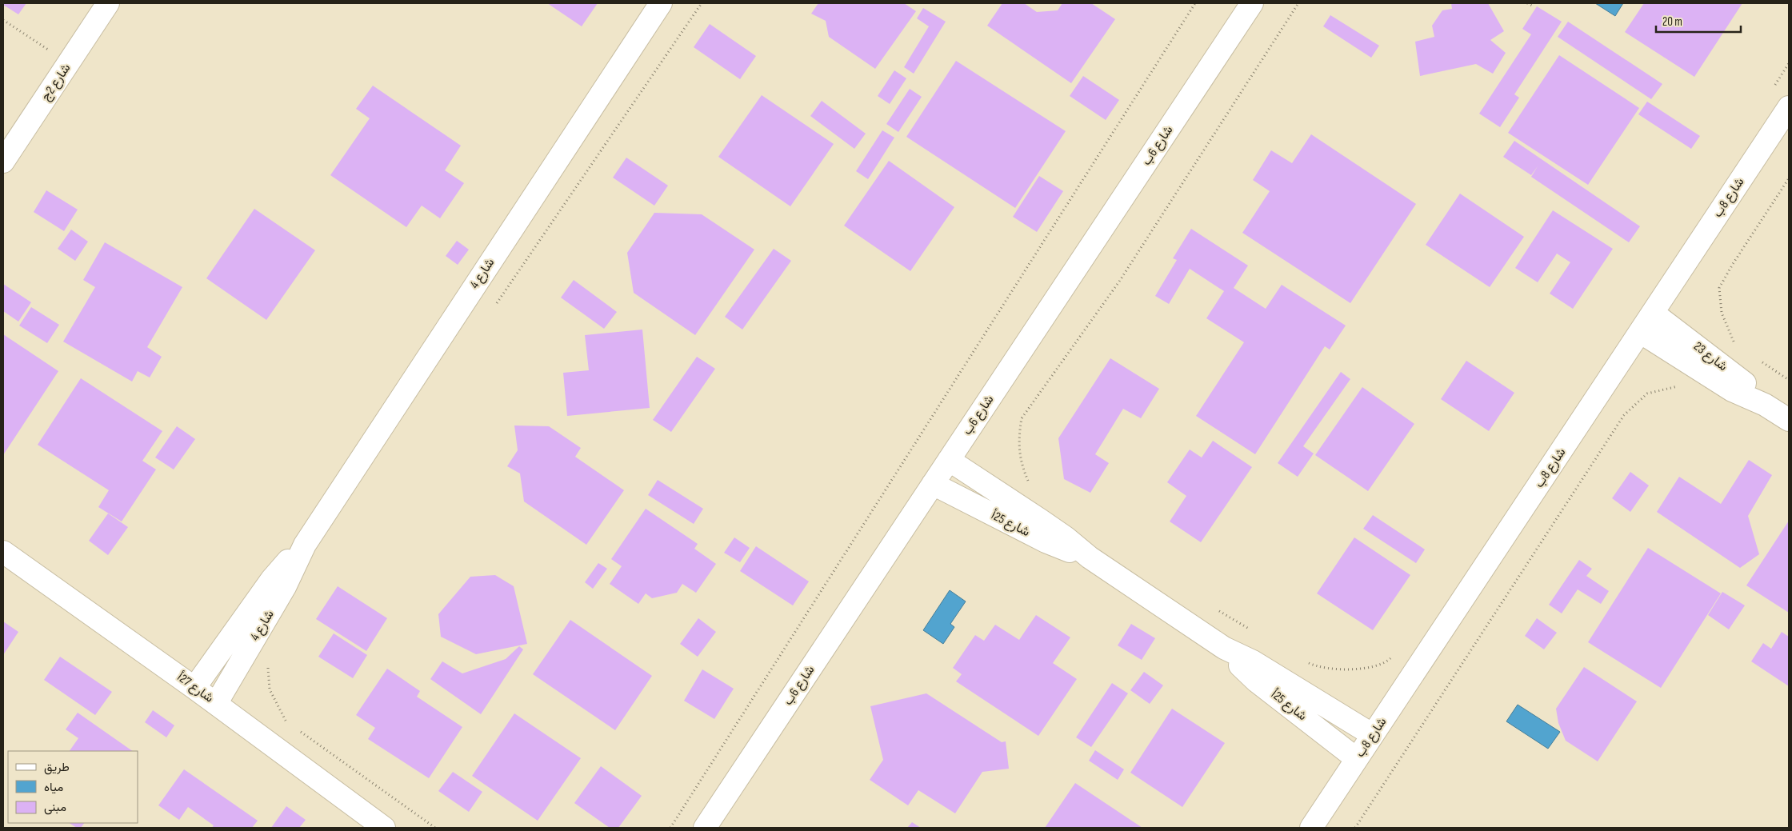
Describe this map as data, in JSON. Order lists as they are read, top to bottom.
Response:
{
  "streets": {
    "street": [
      "شارع 2ج",
      "شارع 6ب",
      "شارع 8ب",
      "شارع 4",
      "شارع 23",
      "شارع 25أ",
      "شارع 27أ"
    ]
  },
  "crossings": [
    ["شارع 6ب", "شارع 25أ"],
    ["شارع 8ب", "شارع 23"],
    ["شارع 8ب", "شارع 25أ"],
    ["شارع 4", "شارع 27أ"]
  ],
  "legend": ["طريق", "مياه", "مبنى"],
  "scale_bar": "20 m"
}
